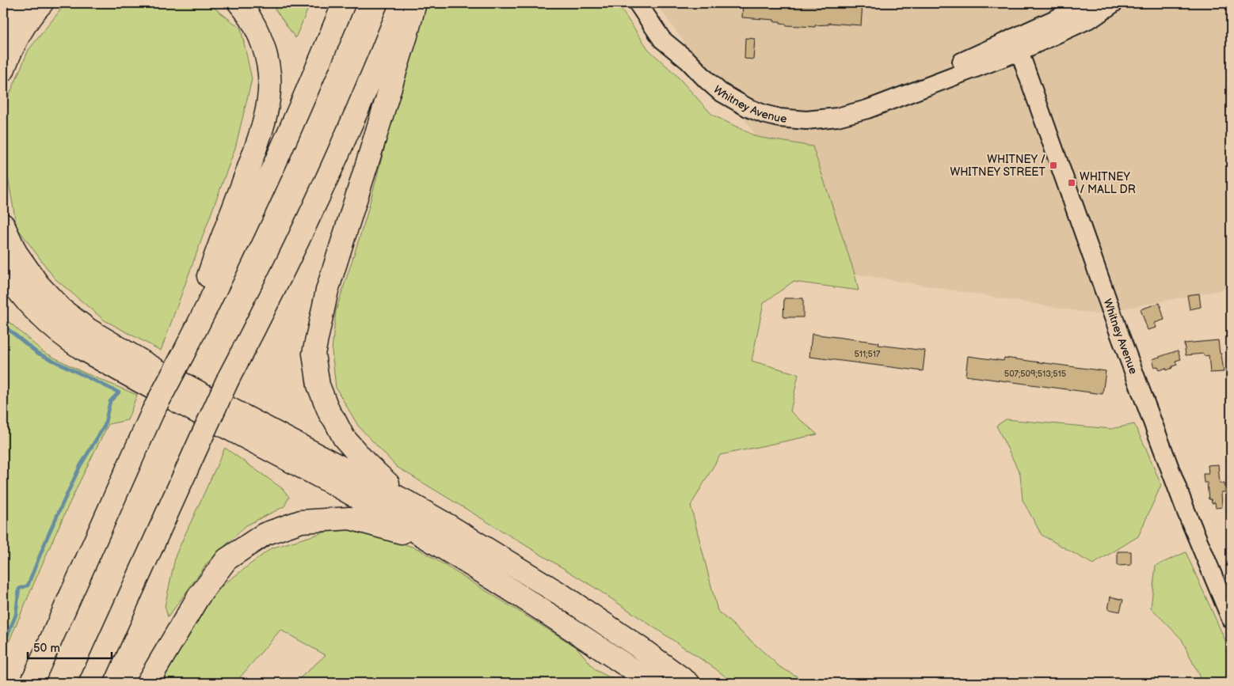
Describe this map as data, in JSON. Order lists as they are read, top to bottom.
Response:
{
  "streets": {
    "main road": ["Whitney Avenue"]
  },
  "places": {
    "transit": ["WHITNEY / WHITNEY STREET", "WHITNEY / MALL DR"]
  },
  "house_numbers": ["511;517", "507;509;513;515"],
  "scale_bar": "50 m"
}
